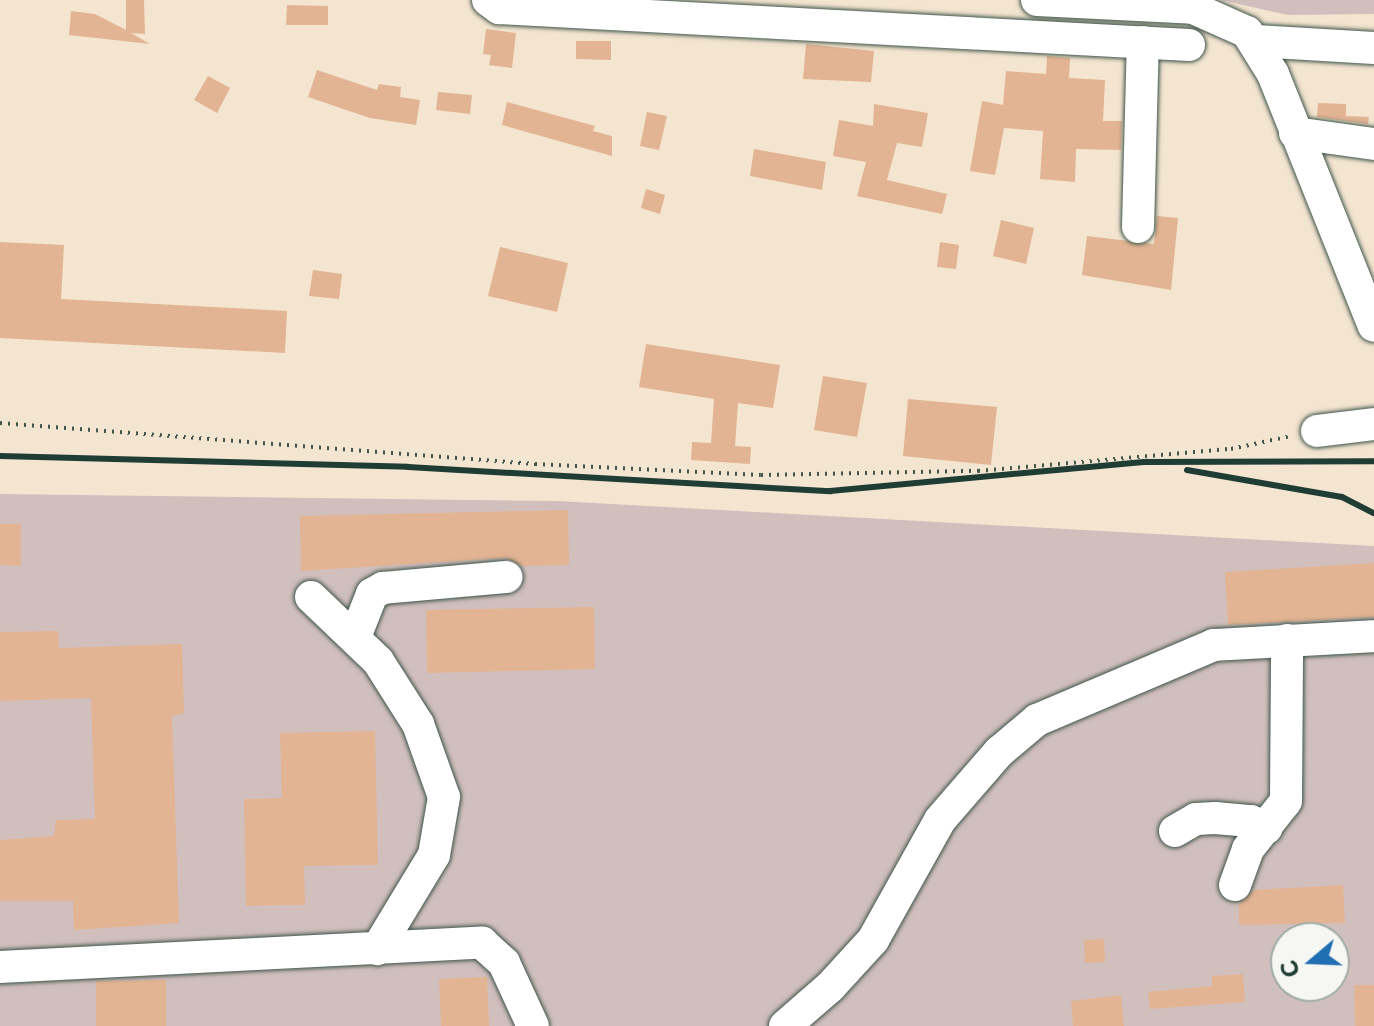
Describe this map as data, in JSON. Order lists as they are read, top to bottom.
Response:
{
  "north": "left"
}
